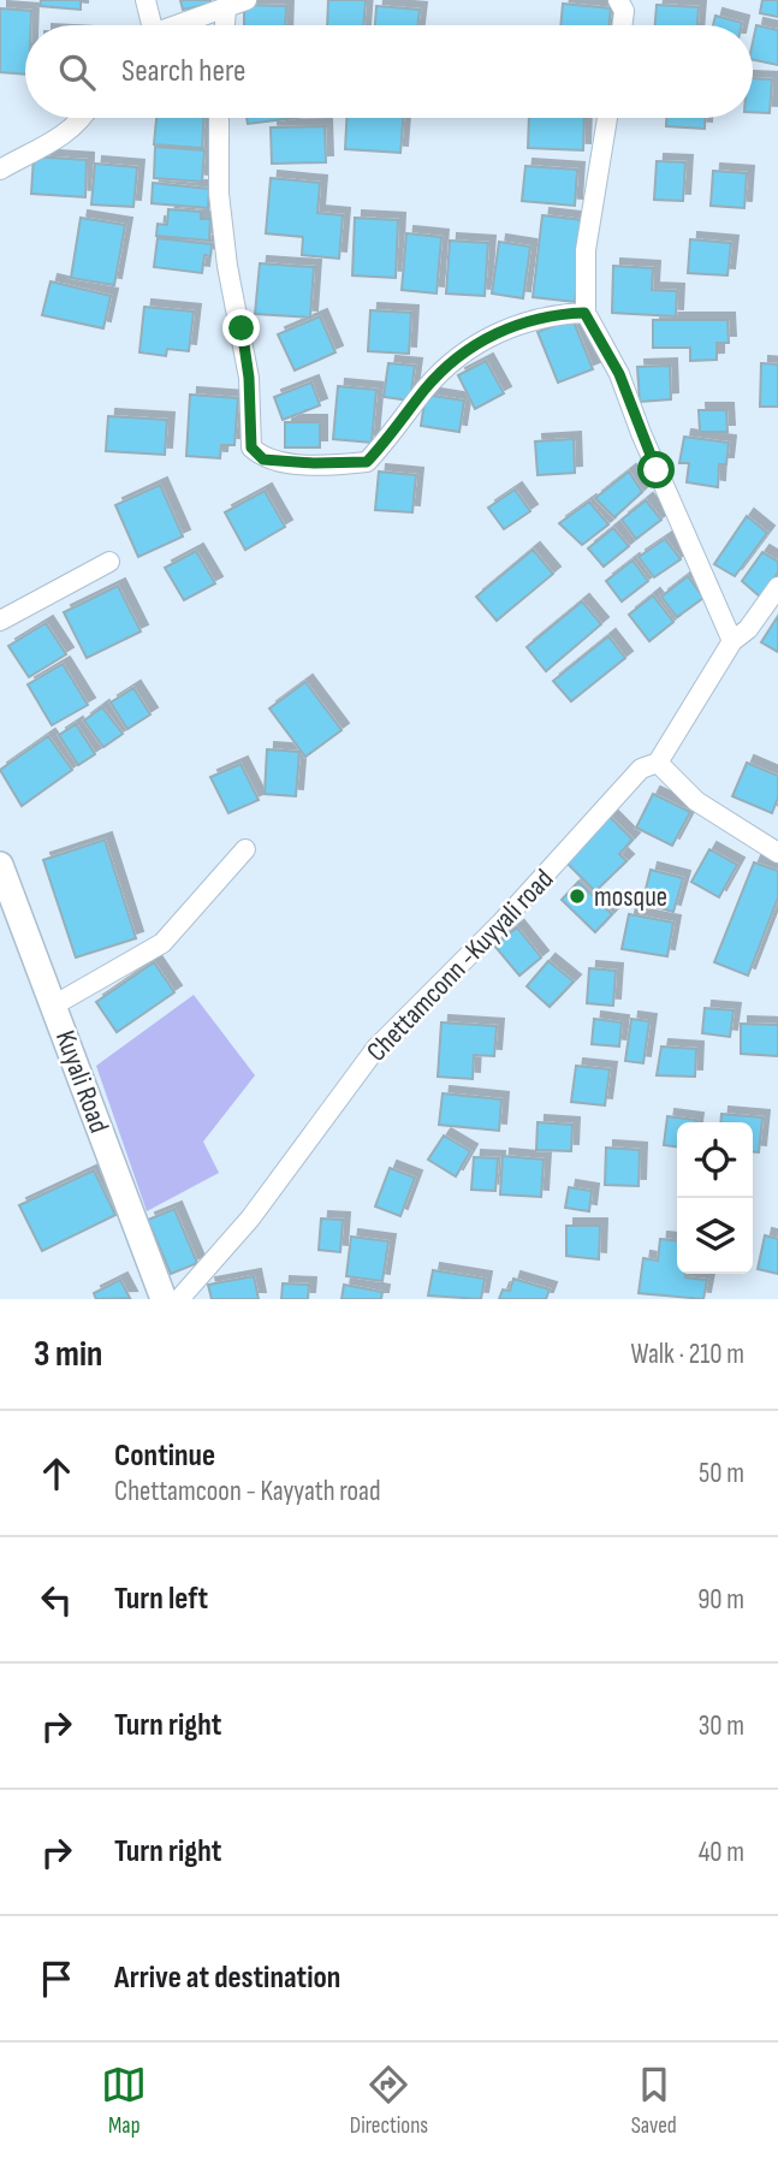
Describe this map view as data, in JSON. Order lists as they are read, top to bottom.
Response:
{
  "streets": {
    "main road": ["Kuyali Road"],
    "street": ["Chettamconn -Kuyyali road"]
  },
  "places": ["mosque"],
  "page": {
    "search": "Search here",
    "heading": ["3 min", "Walk · 210 m"],
    "list": [
      ["Continue", "Chettamcoon - Kayyath road", "50 m"],
      ["Turn left", "90 m"],
      ["Turn right", "30 m"],
      ["Turn right", "40 m"],
      "Arrive at destination"
    ],
    "nav": ["Map", "Directions", "Saved"]
  }
}
